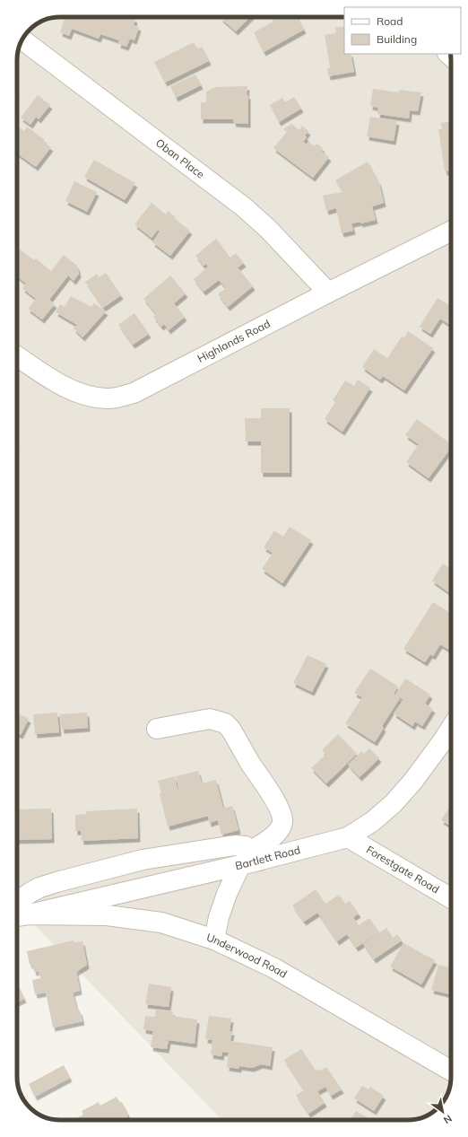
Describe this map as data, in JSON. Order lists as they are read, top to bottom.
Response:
{
  "streets": {
    "street": [
      "Oban Place",
      "Highlands Road",
      "Bartlett Road",
      "Forestgate Road",
      "Underwood Road"
    ]
  },
  "crossings": [
    ["Oban Place", "Highlands Road"],
    ["Bartlett Road", "Forestgate Road"],
    ["Bartlett Road", "Underwood Road"]
  ],
  "legend": ["Road", "Building"],
  "north": "bottom right"
}
